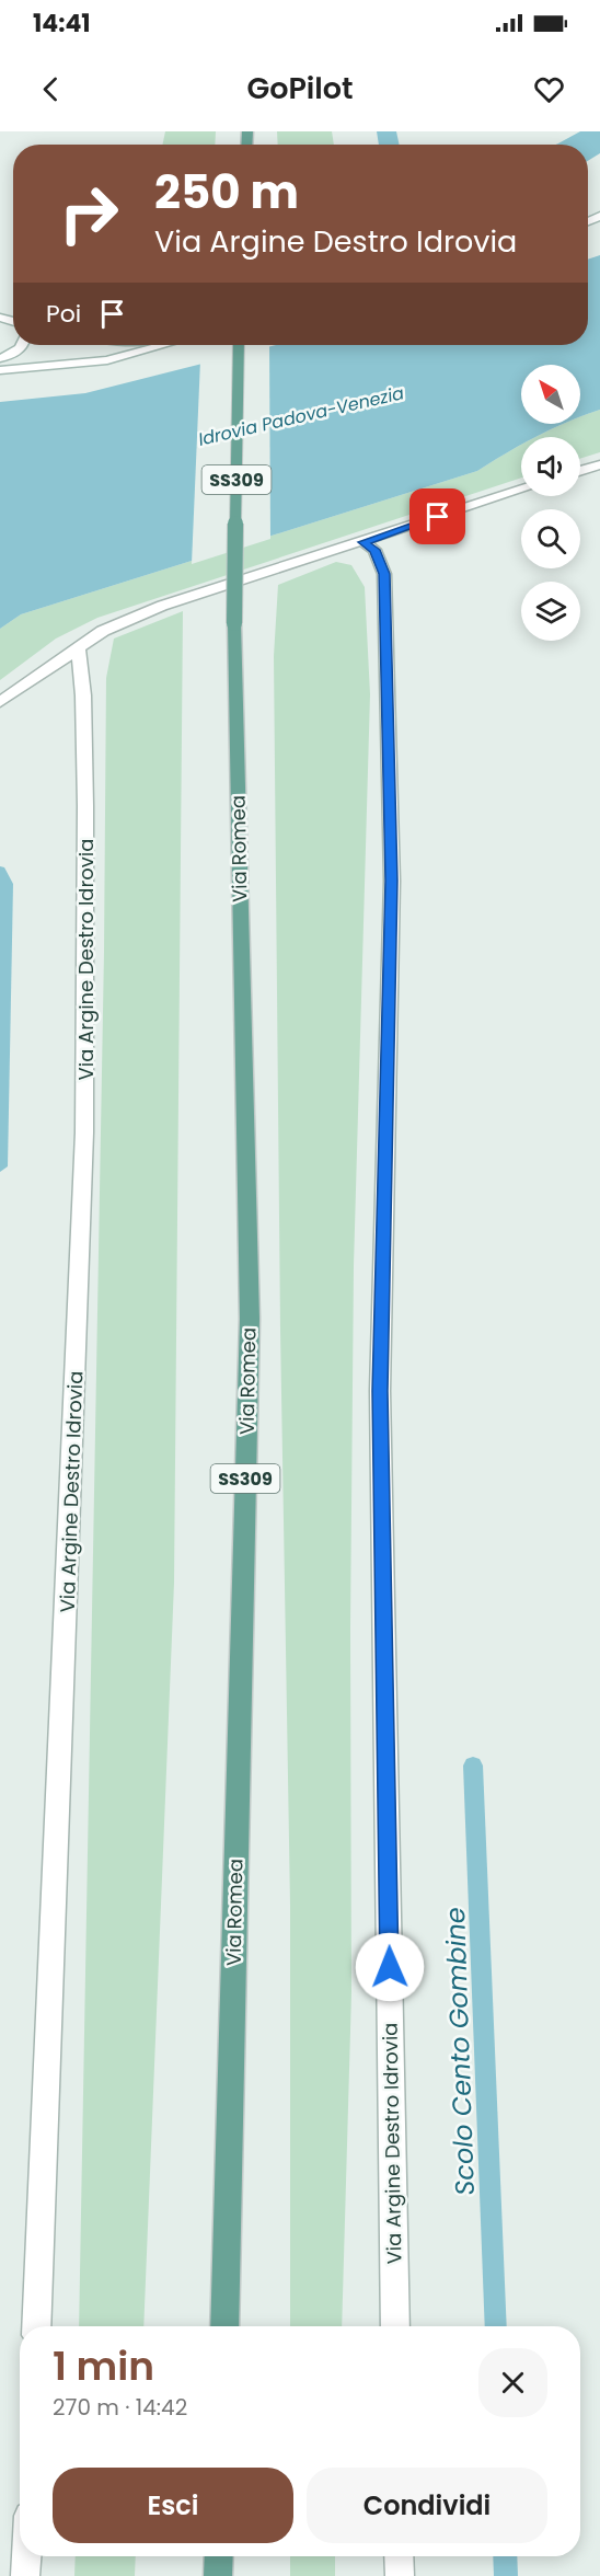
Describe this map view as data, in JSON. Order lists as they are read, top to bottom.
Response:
{
  "streets": {
    "main road": ["SS309", "Via Romea"],
    "street": ["Via Argine Destro Idrovia"]
  },
  "water": ["Idrovia Padova-Venezia", "Scolo Cento Gombine"],
  "north": "top left",
  "page": {
    "status": "14:41",
    "header": "GoPilot",
    "turn": ["250 m", "Via Argine Destro Idrovia"],
    "then": "Poi",
    "heading": ["1 min", "270 m · 14:42"],
    "buttons": ["Esci", "Condividi"]
  }
}
